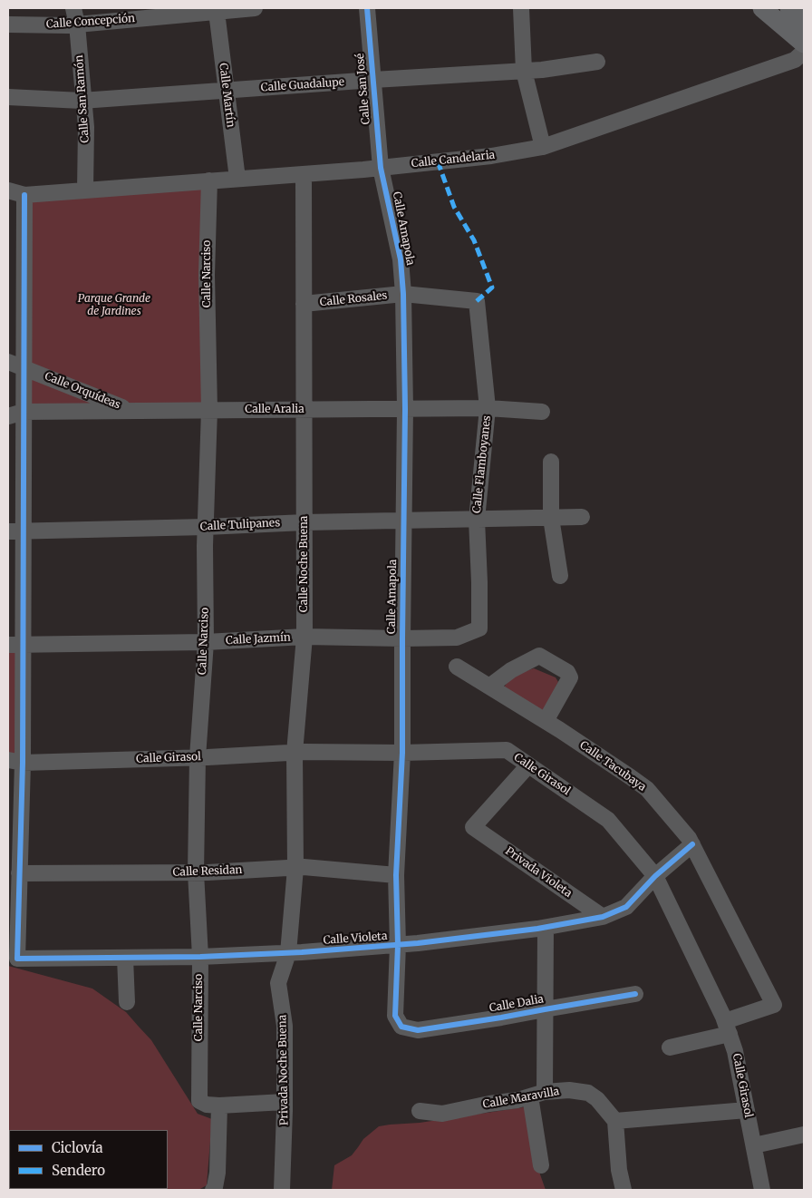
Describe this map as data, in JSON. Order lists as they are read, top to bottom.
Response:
{
  "streets": {
    "street": [
      "Calle Concepción",
      "Calle Guadalupe",
      "Calle San José",
      "Calle Martín",
      "Calle San Ramón",
      "Calle Candelaria",
      "Calle Amapola",
      "Calle Narciso",
      "Calle Rosales",
      "Calle Orquídeas",
      "Calle Aralia",
      "Calle Flamboyanes",
      "Calle Tulipanes",
      "Calle Noche Buena",
      "Calle Jazmín",
      "Calle Girasol",
      "Calle Tacubaya",
      "Calle Residan",
      "Privada Violeta",
      "Calle Violeta",
      "Calle Dalia",
      "Privada Noche Buena",
      "Calle Maravilla"
    ]
  },
  "crossings": [
    ["Calle Concepción", "Calle Martín"],
    ["Calle Concepción", "Calle San Ramón"],
    ["Calle Guadalupe", "Calle San José"],
    ["Calle Guadalupe", "Calle Martín"],
    ["Calle Guadalupe", "Calle San Ramón"],
    ["Calle San José", "Calle Candelaria"],
    ["Calle San José", "Calle Amapola"],
    ["Calle Martín", "Calle Candelaria"],
    ["Calle San Ramón", "Calle Candelaria"],
    ["Calle Candelaria", "Calle Amapola"],
    ["Calle Candelaria", "Calle Narciso"],
    ["Calle Candelaria", "Calle Noche Buena"],
    ["Calle Amapola", "Calle Rosales"],
    ["Calle Amapola", "Calle Aralia"],
    ["Calle Amapola", "Calle Tulipanes"],
    ["Calle Amapola", "Calle Jazmín"],
    ["Calle Amapola", "Calle Girasol"],
    ["Calle Amapola", "Calle Residan"],
    ["Calle Amapola", "Calle Violeta"],
    ["Calle Amapola", "Calle Dalia"],
    ["Calle Narciso", "Calle Aralia"],
    ["Calle Narciso", "Calle Tulipanes"],
    ["Calle Narciso", "Calle Jazmín"],
    ["Calle Narciso", "Calle Girasol"],
    ["Calle Narciso", "Calle Residan"],
    ["Calle Narciso", "Calle Violeta"],
    ["Calle Rosales", "Calle Flamboyanes"],
    ["Calle Rosales", "Calle Noche Buena"],
    ["Calle Orquídeas", "Calle Aralia"],
    ["Calle Aralia", "Calle Flamboyanes"],
    ["Calle Aralia", "Calle Noche Buena"],
    ["Calle Flamboyanes", "Calle Tulipanes"],
    ["Calle Flamboyanes", "Calle Jazmín"],
    ["Calle Tulipanes", "Calle Noche Buena"],
    ["Calle Noche Buena", "Calle Jazmín"],
    ["Calle Noche Buena", "Calle Girasol"],
    ["Calle Noche Buena", "Calle Residan"],
    ["Calle Noche Buena", "Calle Violeta"],
    ["Calle Noche Buena", "Privada Noche Buena"],
    ["Calle Girasol", "Calle Tacubaya"],
    ["Calle Girasol", "Privada Violeta"],
    ["Calle Girasol", "Calle Violeta"],
    ["Calle Tacubaya", "Calle Violeta"],
    ["Calle Residan", "Calle Violeta"],
    ["Privada Violeta", "Calle Violeta"],
    ["Calle Violeta", "Privada Noche Buena"]
  ],
  "parks": ["Parque Grande de Jardines"],
  "legend": ["Ciclovía", "Sendero"]
}
